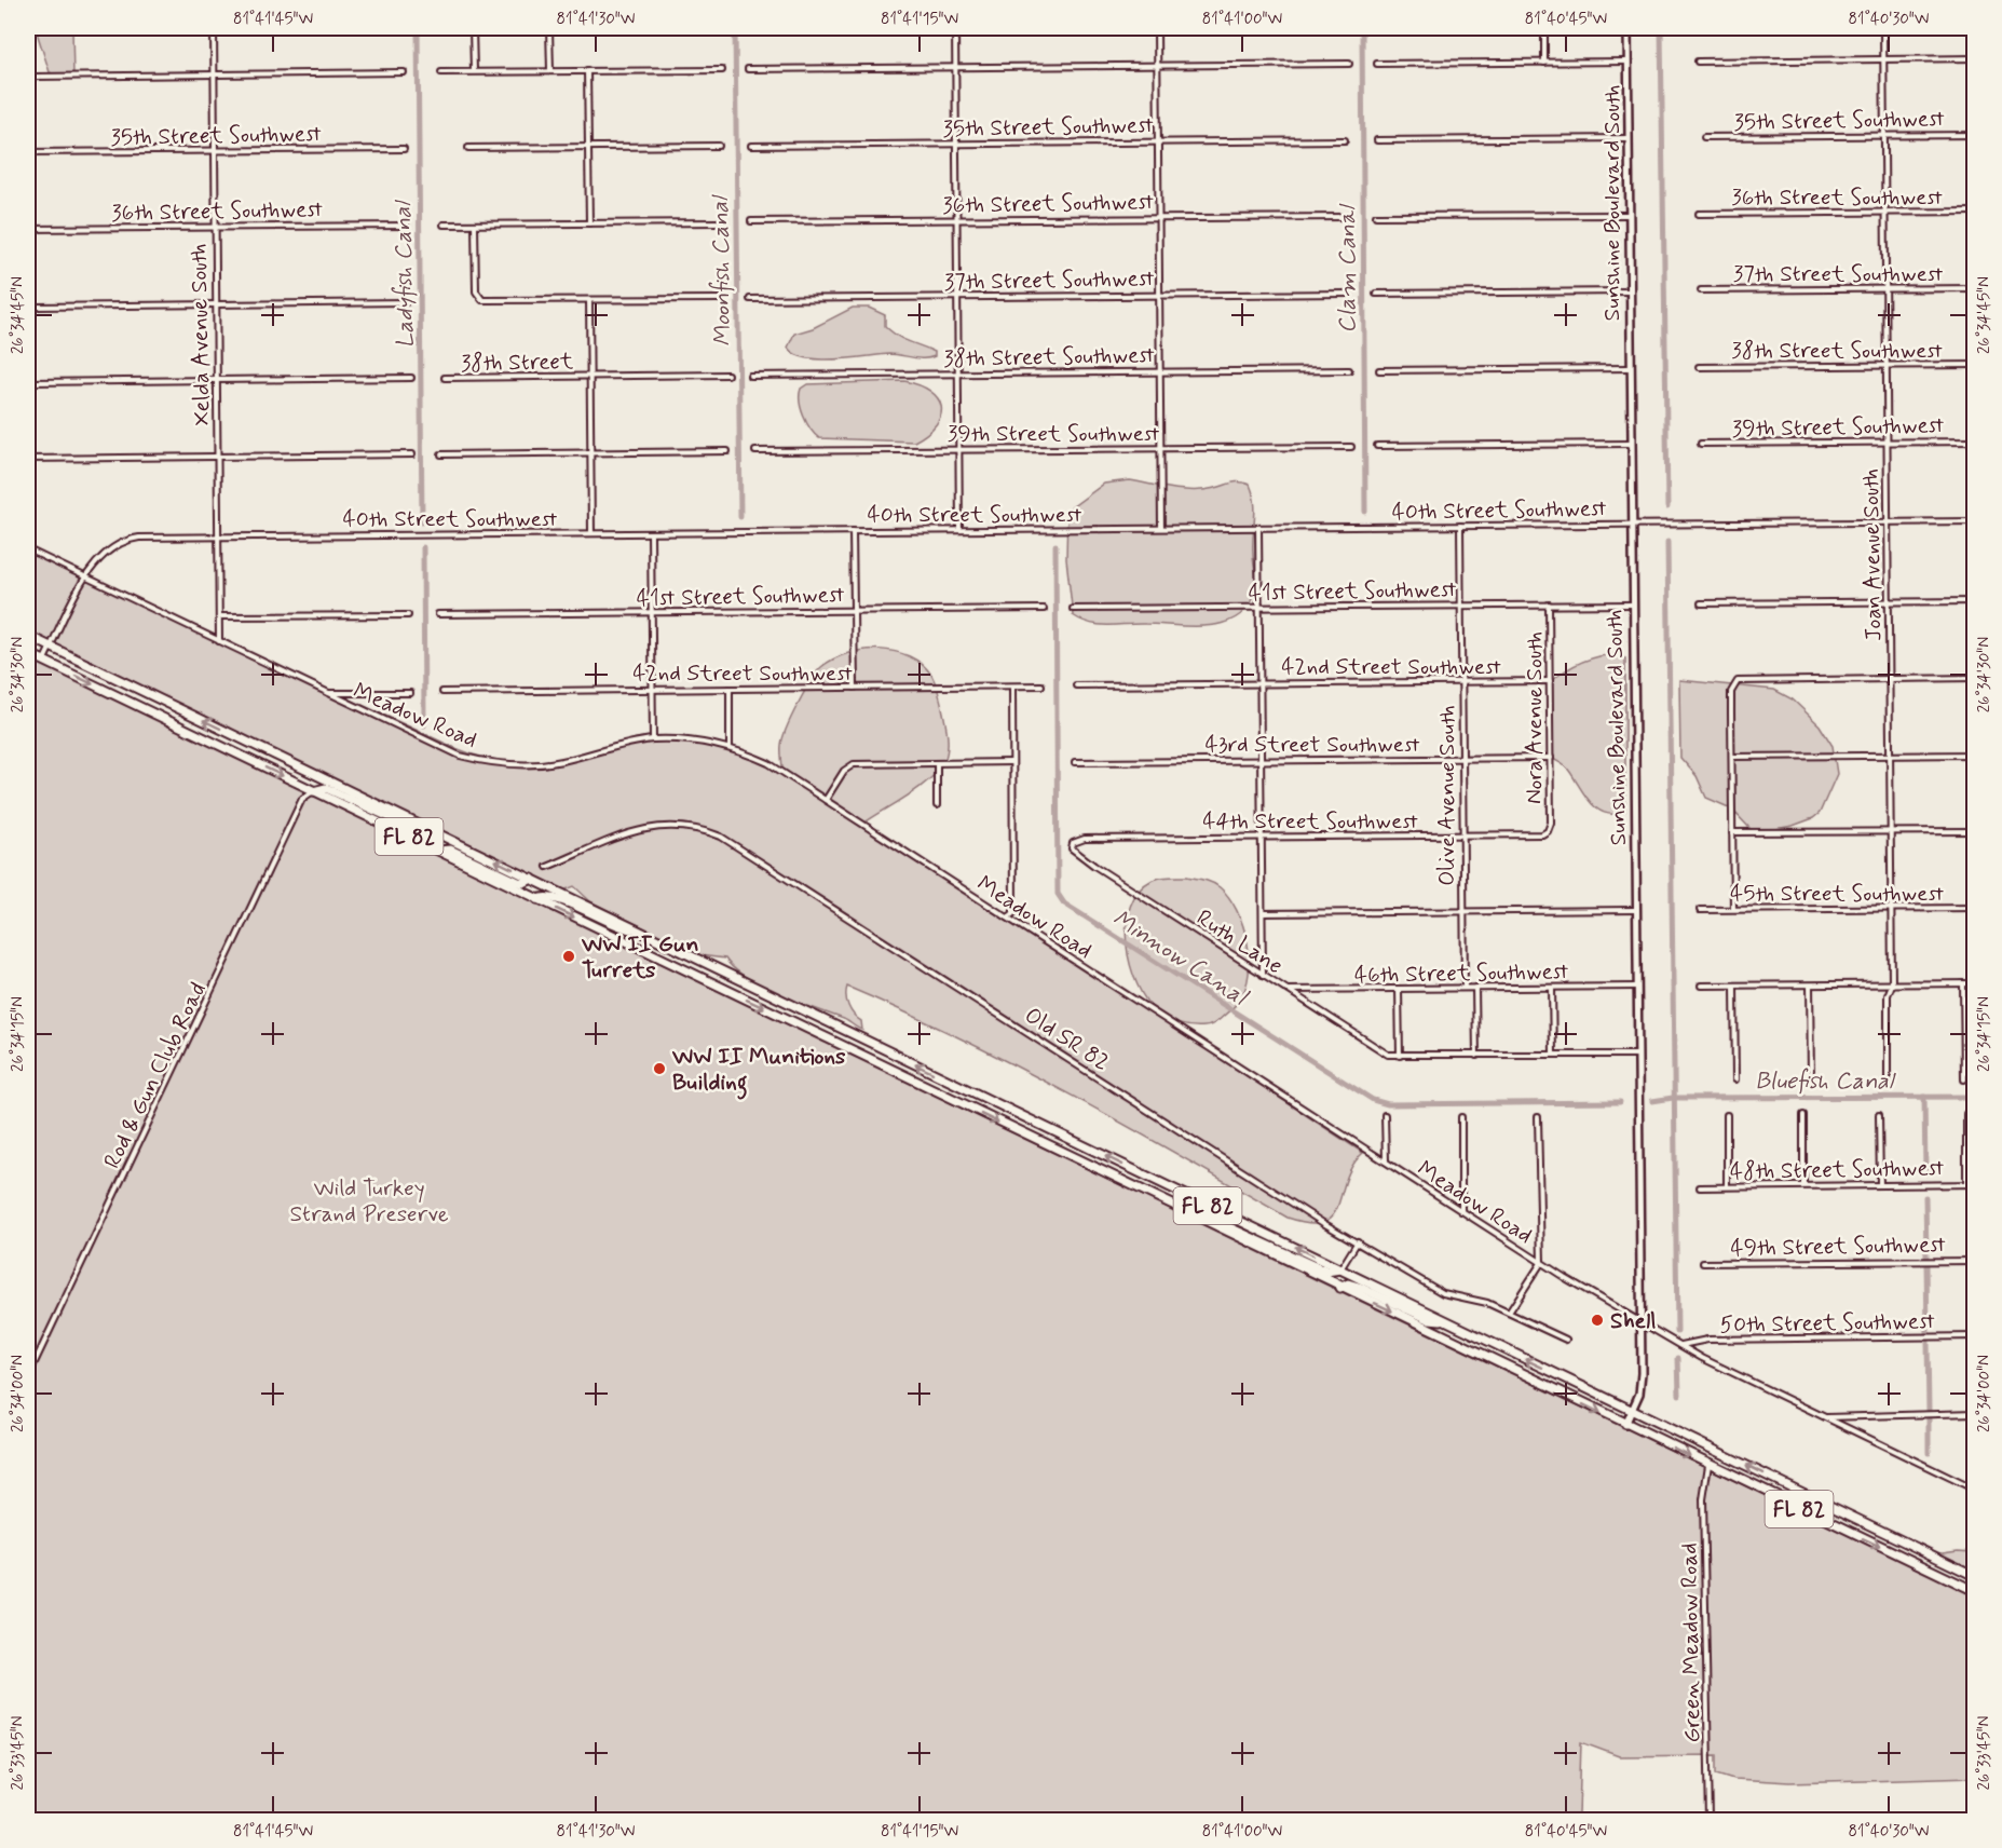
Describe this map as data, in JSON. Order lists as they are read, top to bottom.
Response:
{
  "streets": {
    "highway": ["FL 82"],
    "street": [
      "35th Street Southwest",
      "36th Street Southwest",
      "Sunshine Boulevard South",
      "37th Street Southwest",
      "Xelda Avenue South",
      "38th Street Southwest",
      "38th Street",
      "39th Street Southwest",
      "40th Street Southwest",
      "Joan Avenue South",
      "41st Street Southwest",
      "42nd Street Southwest",
      "Meadow Road",
      "Nora Avenue South",
      "43rd Street Southwest",
      "Olive Avenue South",
      "44th Street Southwest",
      "45th Street Southwest",
      "Ruth Lane",
      "46th Street Southwest",
      "Old SR 82",
      "Rod & Gun Club Road",
      "48th Street Southwest",
      "49th Street Southwest",
      "50th Street Southwest",
      "Green Meadow Road"
    ]
  },
  "crossings": [
    ["35th Street Southwest", "Xelda Avenue South"],
    ["35th Street Southwest", "Joan Avenue South"],
    ["36th Street Southwest", "Xelda Avenue South"],
    ["36th Street Southwest", "Joan Avenue South"],
    ["Sunshine Boulevard South", "40th Street Southwest"],
    ["Sunshine Boulevard South", "41st Street Southwest"],
    ["Sunshine Boulevard South", "Meadow Road"],
    ["Sunshine Boulevard South", "FL 82"],
    ["Sunshine Boulevard South", "46th Street Southwest"],
    ["37th Street Southwest", "Joan Avenue South"],
    ["Xelda Avenue South", "40th Street Southwest"],
    ["Xelda Avenue South", "Meadow Road"],
    ["38th Street Southwest", "Joan Avenue South"],
    ["39th Street Southwest", "Joan Avenue South"],
    ["40th Street Southwest", "Joan Avenue South"],
    ["40th Street Southwest", "Meadow Road"],
    ["40th Street Southwest", "Olive Avenue South"],
    ["40th Street Southwest", "FL 82"],
    ["Joan Avenue South", "45th Street Southwest"],
    ["41st Street Southwest", "Nora Avenue South"],
    ["41st Street Southwest", "Olive Avenue South"],
    ["42nd Street Southwest", "Nora Avenue South"],
    ["42nd Street Southwest", "Olive Avenue South"],
    ["Meadow Road", "50th Street Southwest"],
    ["Nora Avenue South", "43rd Street Southwest"],
    ["Nora Avenue South", "44th Street Southwest"],
    ["43rd Street Southwest", "Olive Avenue South"],
    ["Olive Avenue South", "44th Street Southwest"],
    ["Olive Avenue South", "46th Street Southwest"],
    ["44th Street Southwest", "Ruth Lane"],
    ["FL 82", "Rod & Gun Club Road"],
    ["FL 82", "Green Meadow Road"],
    ["Ruth Lane", "46th Street Southwest"]
  ],
  "water": [
    "Clam Canal",
    "Moonfish Canal",
    "Ladyfish Canal",
    "Minnow Canal",
    "Bluefish Canal"
  ],
  "parks": ["Wild Turkey Strand Preserve"],
  "places": ["WW II Gun Turrets", "WW II Munitions Building", "Shell"],
  "coordinates": [
    "81°41'45\"W",
    "81°41'30\"W",
    "81°41'15\"W",
    "81°41'00\"W",
    "81°40'45\"W",
    "81°40'30\"W",
    "26°34'45\"N",
    "26°34'30\"N",
    "26°34'15\"N",
    "26°34'00\"N",
    "26°33'45\"N"
  ]
}
